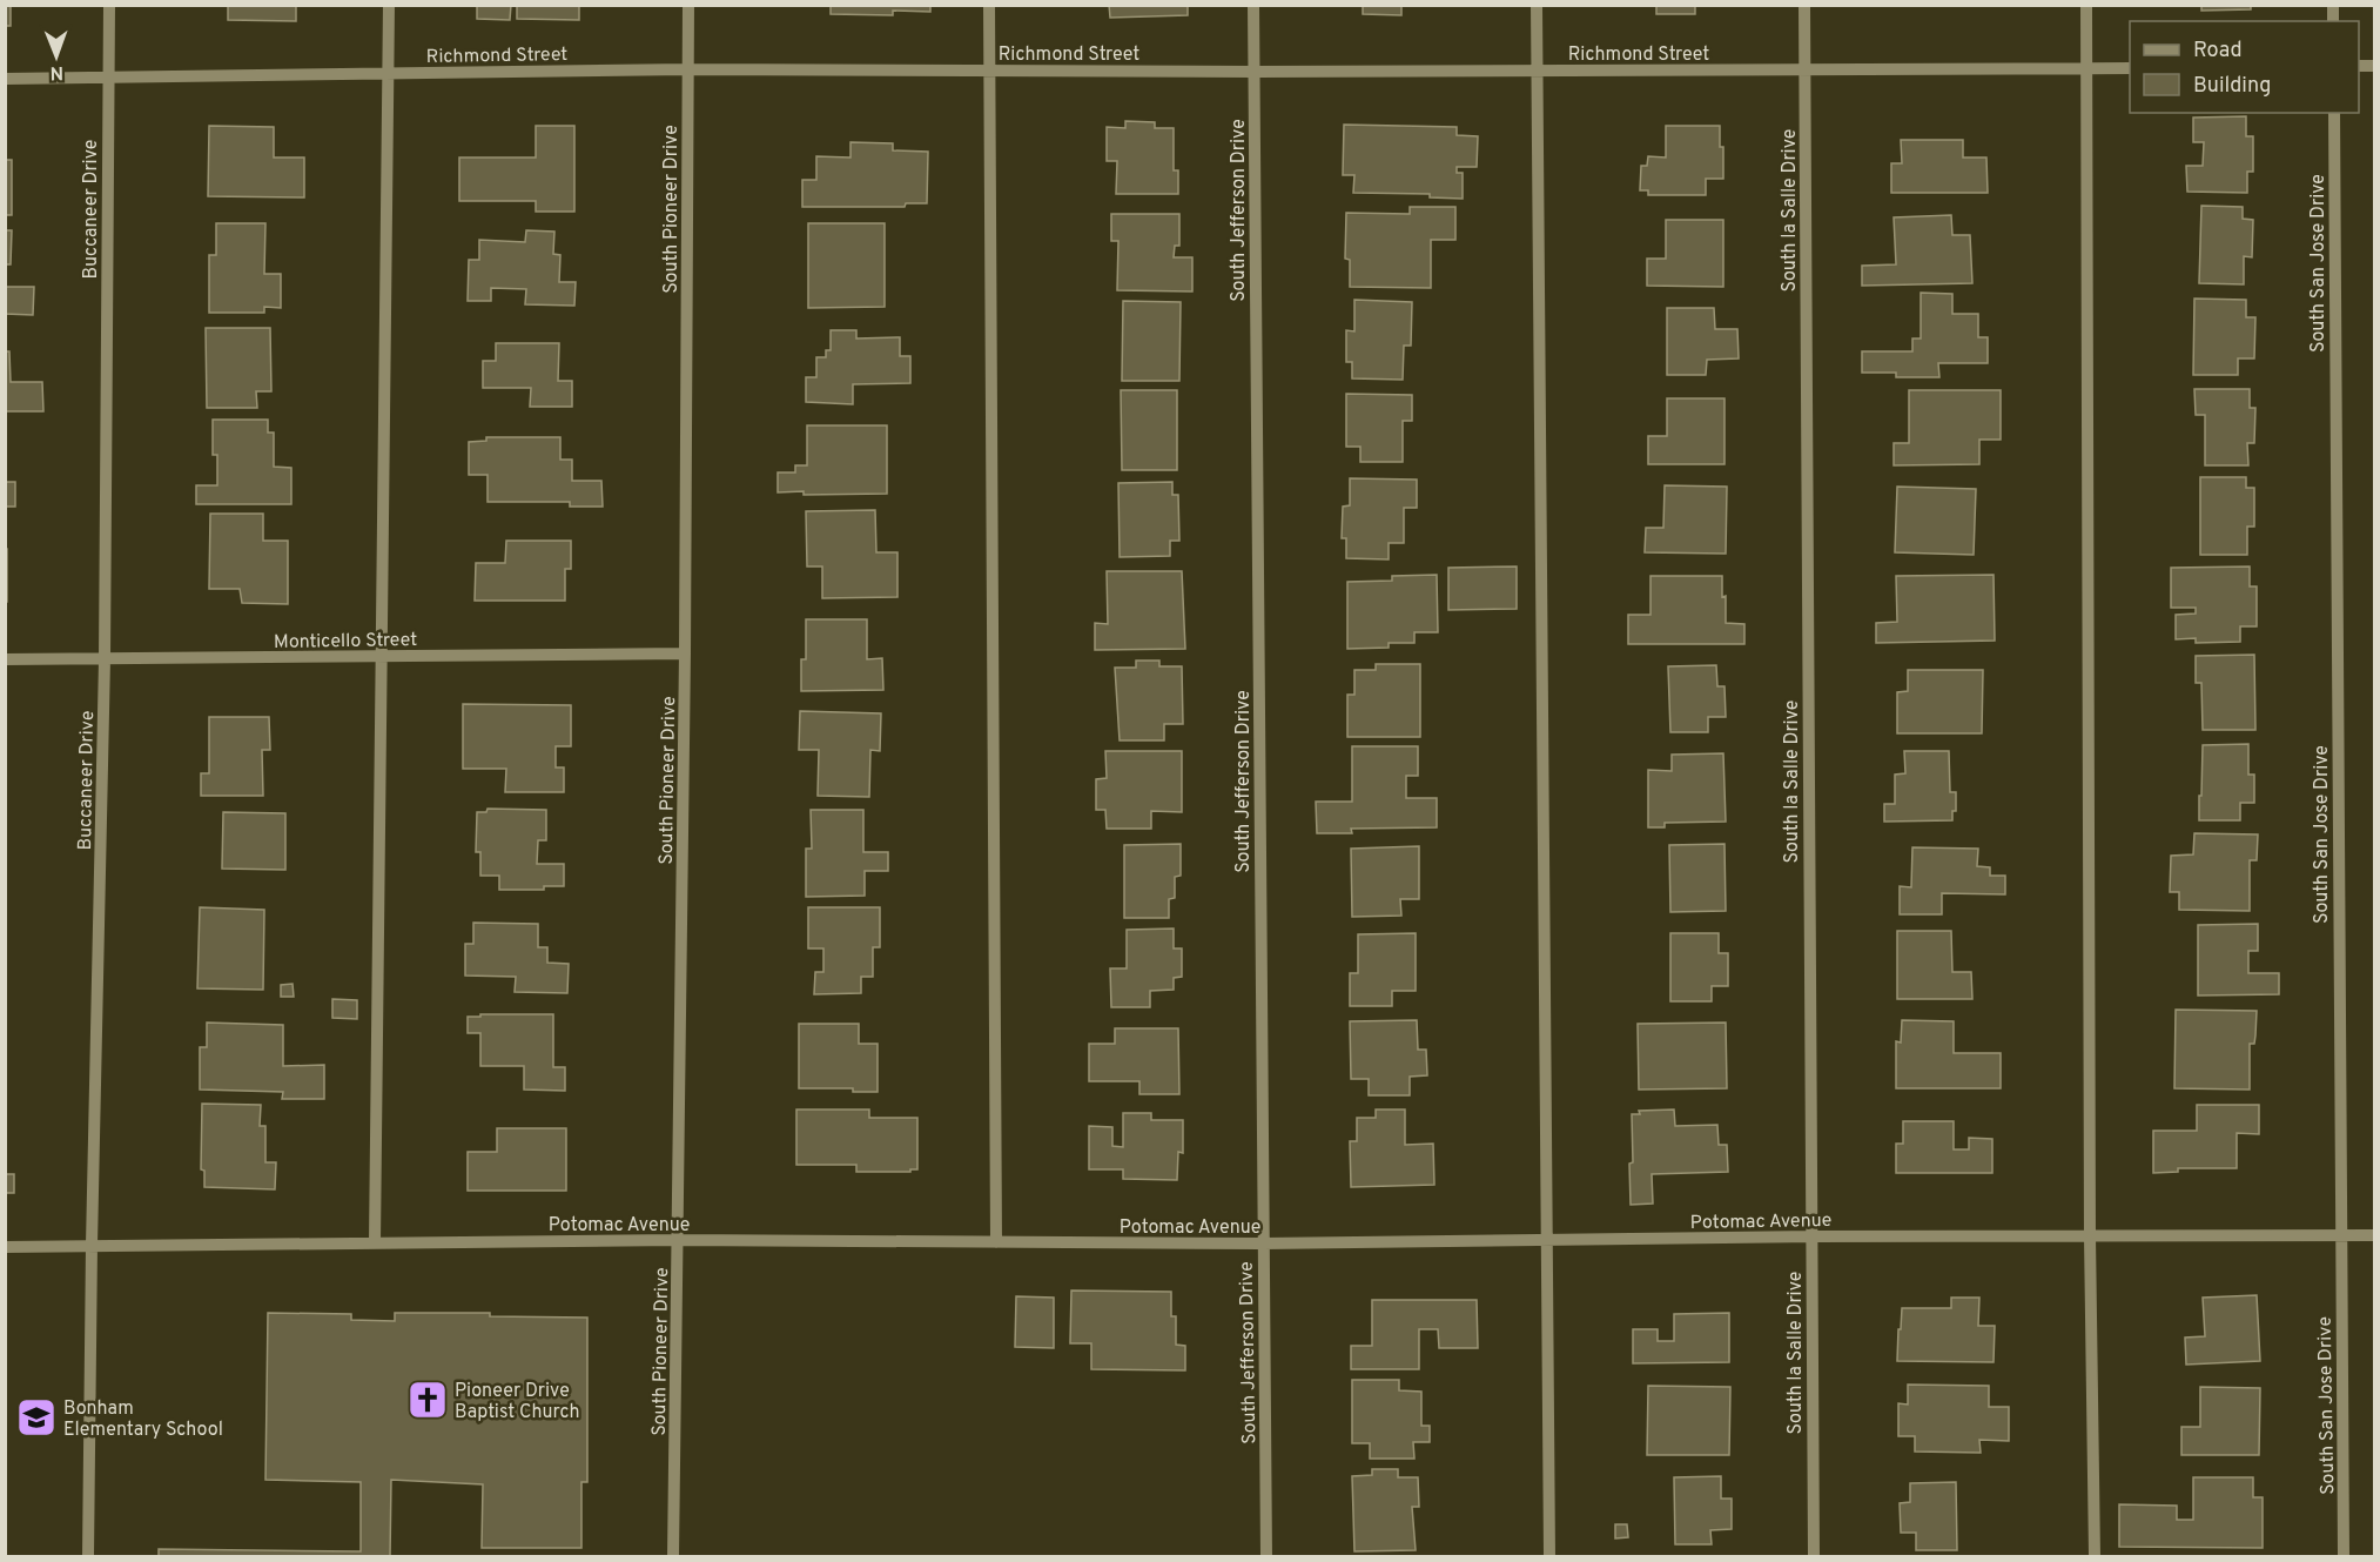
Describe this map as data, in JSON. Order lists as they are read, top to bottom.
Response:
{
  "streets": {
    "street": [
      "Richmond Street",
      "Buccaneer Drive",
      "South Pioneer Drive",
      "South Jefferson Drive",
      "South la Salle Drive",
      "South San Jose Drive",
      "Monticello Street",
      "Potomac Avenue"
    ]
  },
  "crossings": [
    ["Richmond Street", "Buccaneer Drive"],
    ["Richmond Street", "South Pioneer Drive"],
    ["Richmond Street", "South Jefferson Drive"],
    ["Richmond Street", "South la Salle Drive"],
    ["Buccaneer Drive", "Monticello Street"],
    ["Buccaneer Drive", "Potomac Avenue"],
    ["South Pioneer Drive", "Monticello Street"],
    ["South Pioneer Drive", "Potomac Avenue"],
    ["South Jefferson Drive", "Potomac Avenue"],
    ["South la Salle Drive", "Potomac Avenue"],
    ["South San Jose Drive", "Potomac Avenue"]
  ],
  "places": {
    "church": ["Pioneer Drive Baptist Church"],
    "school or university": ["Bonham Elementary School"]
  },
  "legend": ["Road", "Building"],
  "north": "bottom"
}
